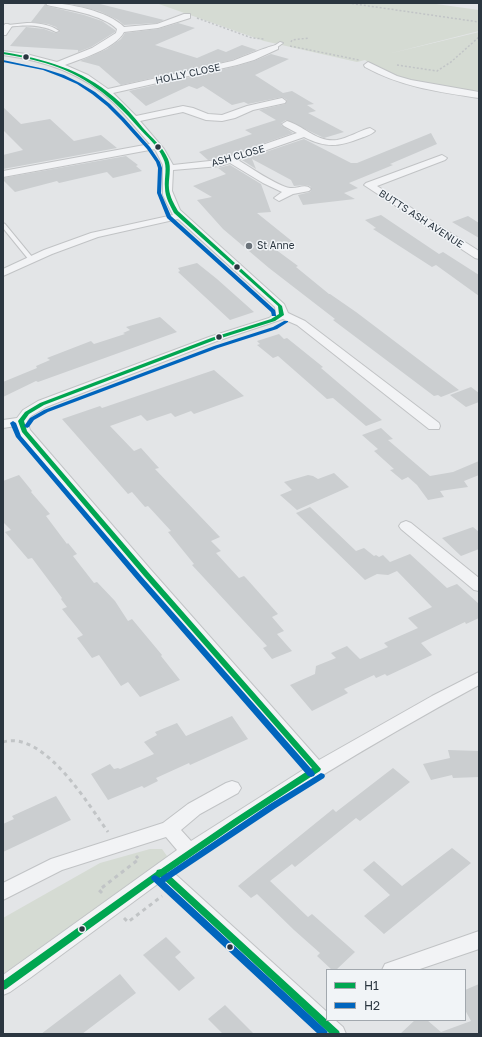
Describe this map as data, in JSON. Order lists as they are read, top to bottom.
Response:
{
  "streets": {
    "street": ["HOLLY CLOSE", "ASH CLOSE", "BUTTS ASH AVENUE"]
  },
  "places": ["St Anne"],
  "lines": ["transit line H1", "transit line H2"],
  "legend": ["H1", "H2"]
}
